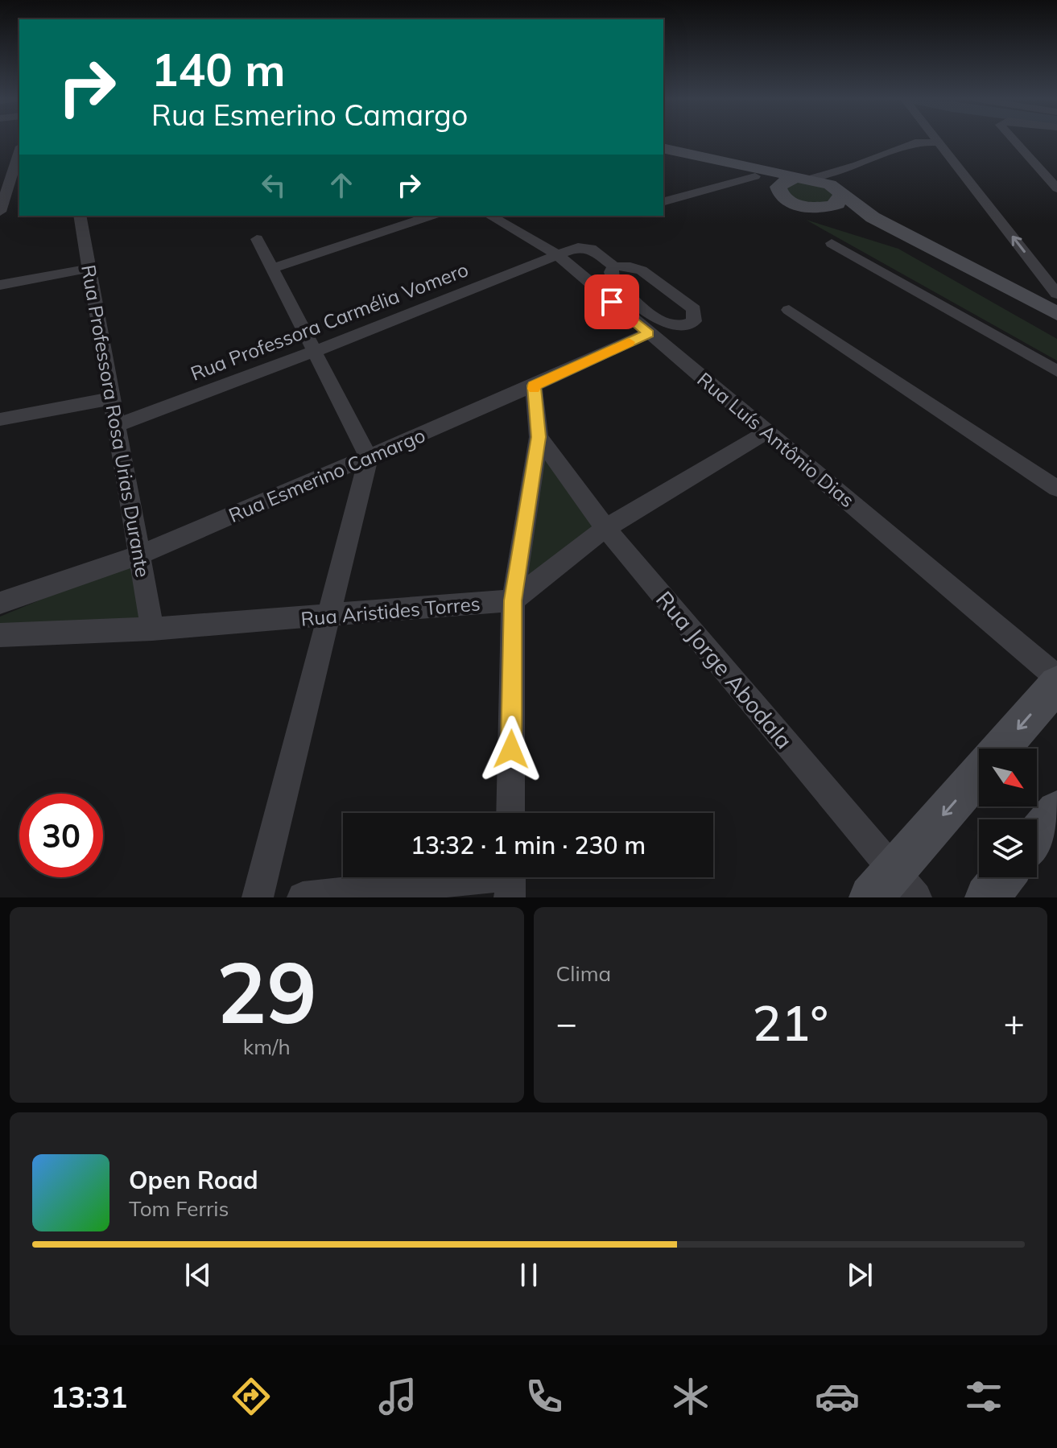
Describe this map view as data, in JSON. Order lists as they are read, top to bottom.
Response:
{
  "streets": {
    "street": [
      "Rua Professora Carmélia Vomero",
      "Rua Professora Rosa Urias Durante",
      "Rua Luís Antônio Dias",
      "Rua Esmerino Camargo",
      "Rua Aristides Torres",
      "Rua Jorge Abodala"
    ]
  },
  "crossings": [
    ["Rua Professora Carmélia Vomero", "Rua Professora Rosa Urias Durante"],
    ["Rua Professora Carmélia Vomero", "Rua Luís Antônio Dias"],
    ["Rua Professora Rosa Urias Durante", "Rua Esmerino Camargo"],
    ["Rua Professora Rosa Urias Durante", "Rua Aristides Torres"],
    ["Rua Luís Antônio Dias", "Rua Esmerino Camargo"]
  ],
  "north": "bottom right",
  "page": {
    "turn": ["140 m", "Rua Esmerino Camargo"],
    "limit": "30",
    "trip": "13:32 · 1 min · 230 m",
    "tile": [
      ["29", "km/h"],
      "Clima"
    ],
    "heat": ["−", "21°", "+"],
    "song": ["Open Road", "Tom Ferris"],
    "tabs": "13:31"
  }
}
